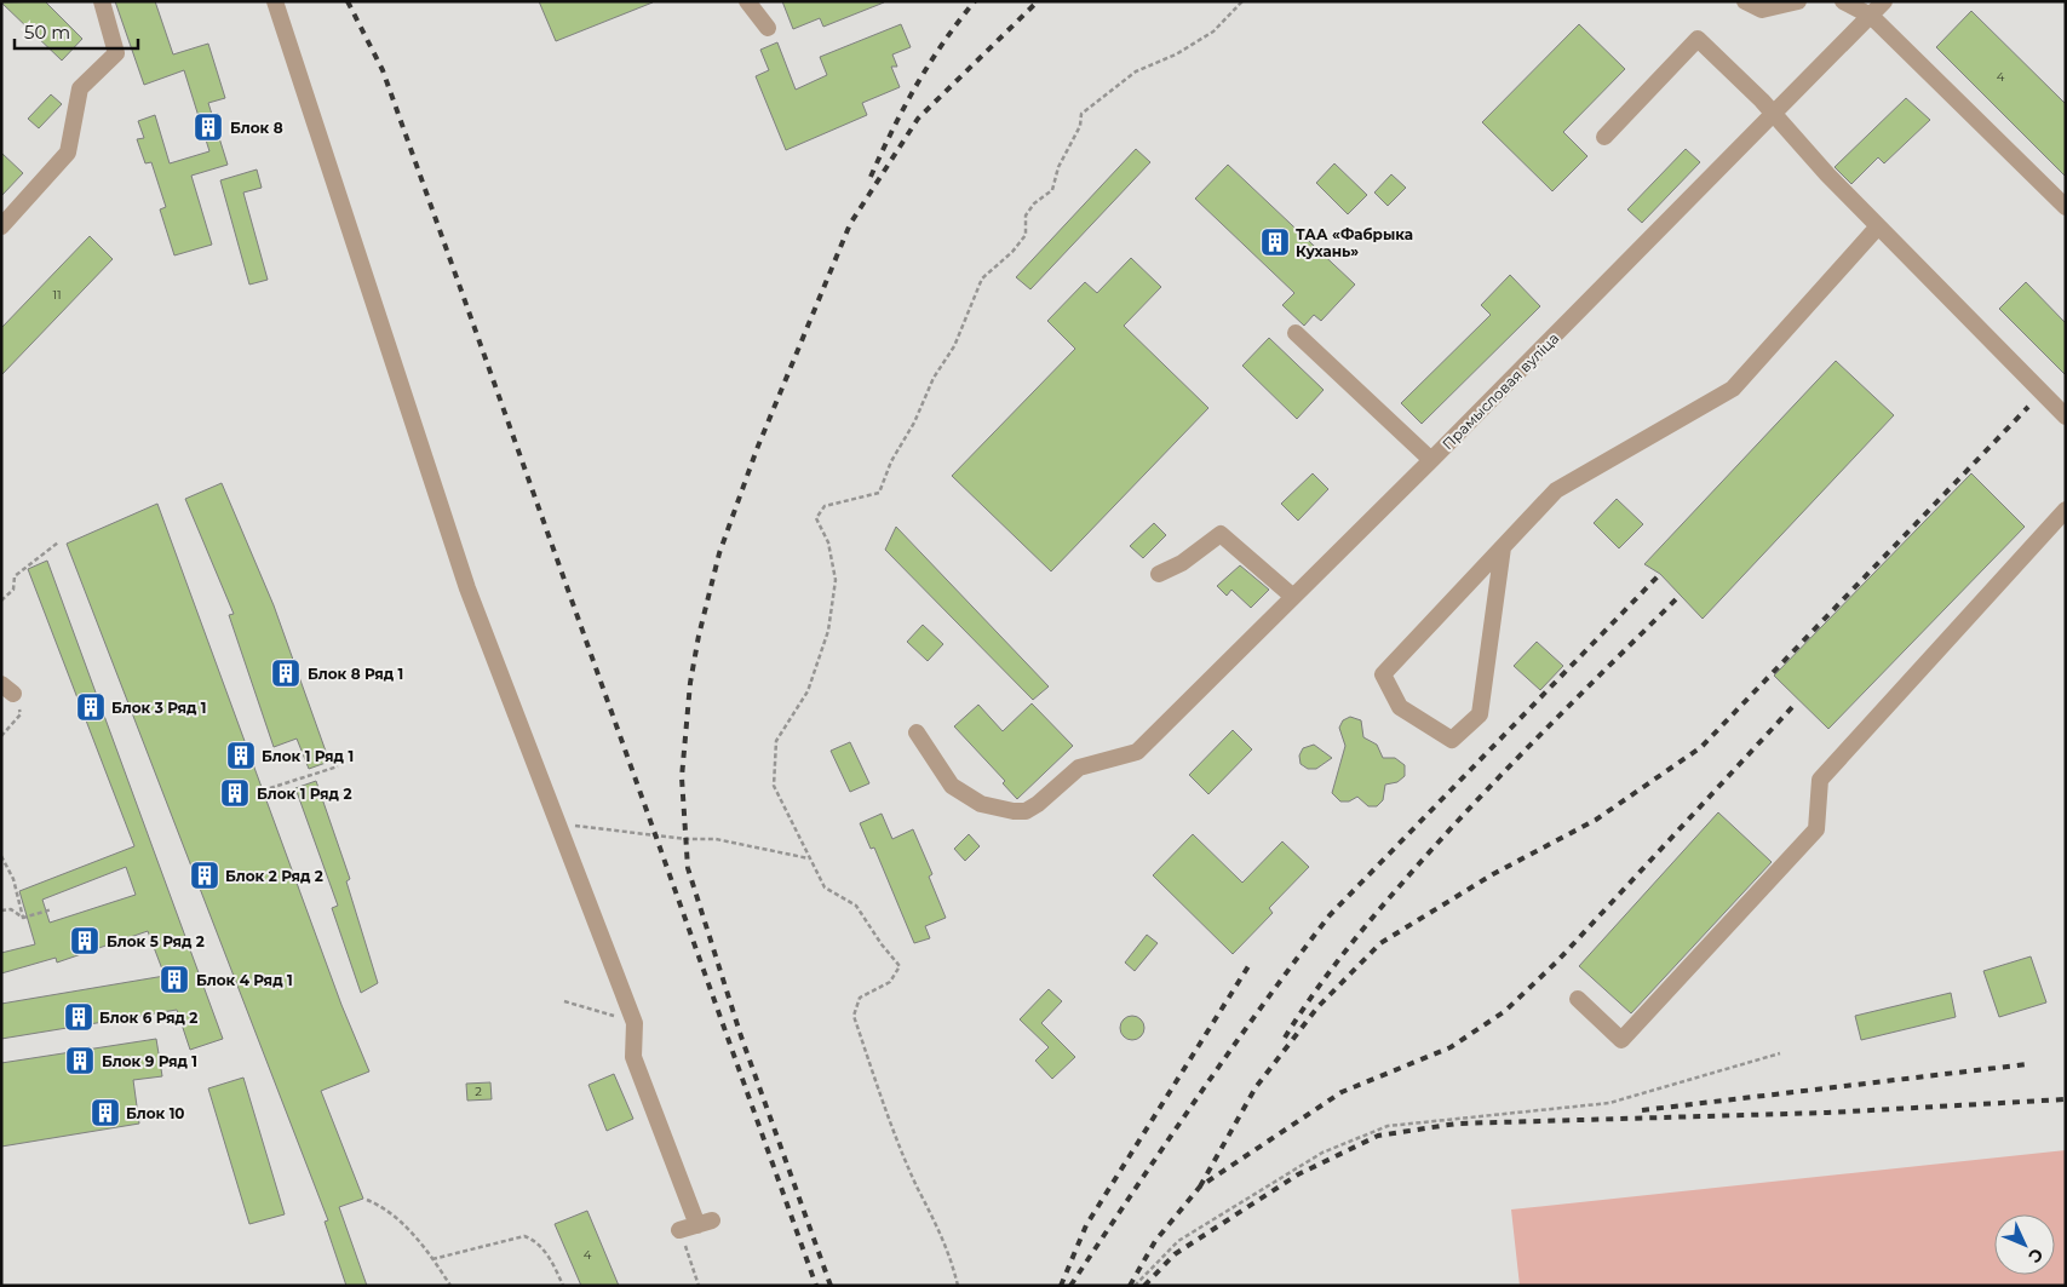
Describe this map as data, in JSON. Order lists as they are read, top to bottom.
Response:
{
  "streets": {
    "street": ["Прамысловая вуліца"]
  },
  "places": {
    "building": [
      "Блок 8",
      "ТАА «Фабрыка Кухань»",
      "Блок 8 Ряд 1",
      "Блок 3 Ряд 1",
      "Блок 1 Ряд 1",
      "Блок 1 Ряд 2",
      "Блок 2 Ряд 2",
      "Блок 5 Ряд 2",
      "Блок 4 Ряд 1",
      "Блок 6 Ряд 2",
      "Блок 9 Ряд 1",
      "Блок 10"
    ]
  },
  "house_numbers": [
    "4",
    "11",
    "2",
    "4"
  ],
  "scale_bar": "50 m",
  "north": "bottom right"
}
